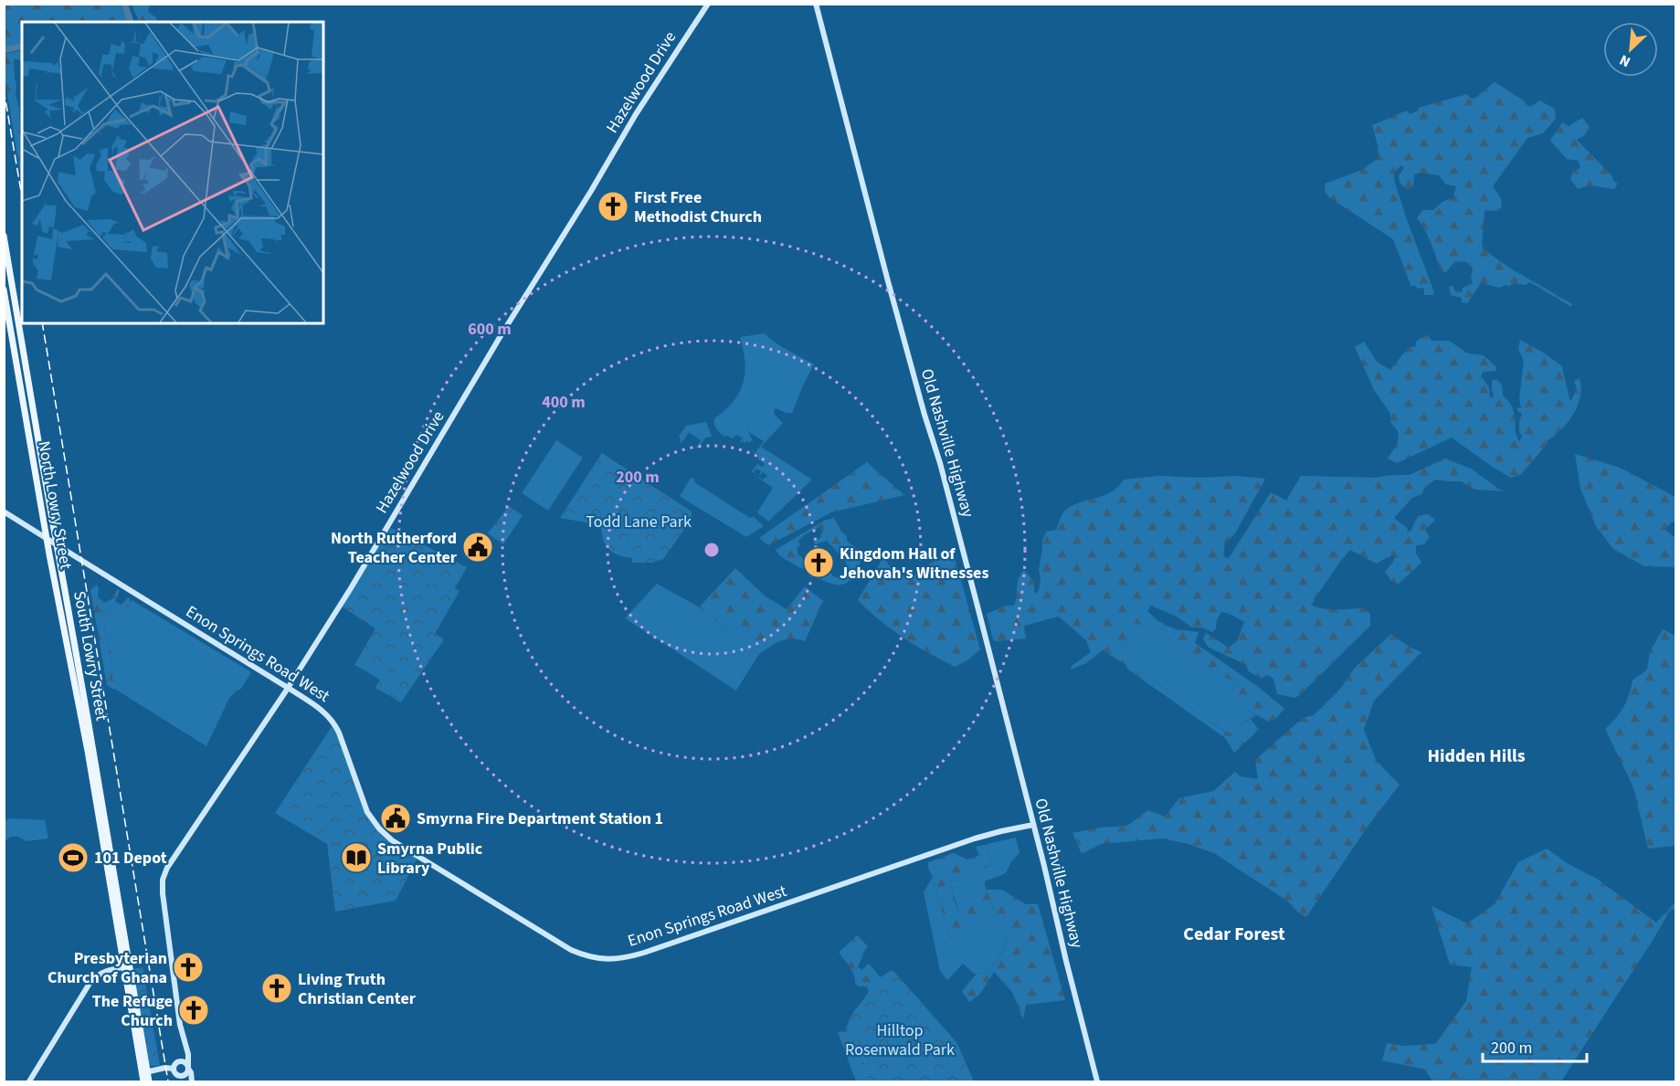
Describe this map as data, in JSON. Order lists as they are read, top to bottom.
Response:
{
  "streets": {
    "main road": ["North Lowry Street", "South Lowry Street"],
    "street": ["Hazelwood Drive", "Old Nashville Highway", "Enon Springs Road West"]
  },
  "crossings": [
    ["Hazelwood Drive", "Enon Springs Road West"],
    ["Old Nashville Highway", "Enon Springs Road West"],
    ["North Lowry Street", "Enon Springs Road West"],
    ["North Lowry Street", "South Lowry Street"],
    ["Enon Springs Road West", "South Lowry Street"]
  ],
  "districts": ["Hidden Hills", "Cedar Forest"],
  "parks": ["Todd Lane Park", "Hilltop Rosenwald Park"],
  "places": {
    "church": [
      "First Free Methodist Church",
      "Kingdom Hall of Jehovah's Witnesses",
      "Presbyterian Church of Ghana",
      "Living Truth Christian Center",
      "The Refuge Church"
    ],
    "public building": ["North Rutherford Teacher Center", "Smyrna Fire Department Station 1"],
    "sports": ["101 Depot"],
    "library": ["Smyrna Public Library"]
  },
  "scale_bar": "200 m",
  "north": "bottom left",
  "rings": ["600 m", "400 m", "200 m"]
}
